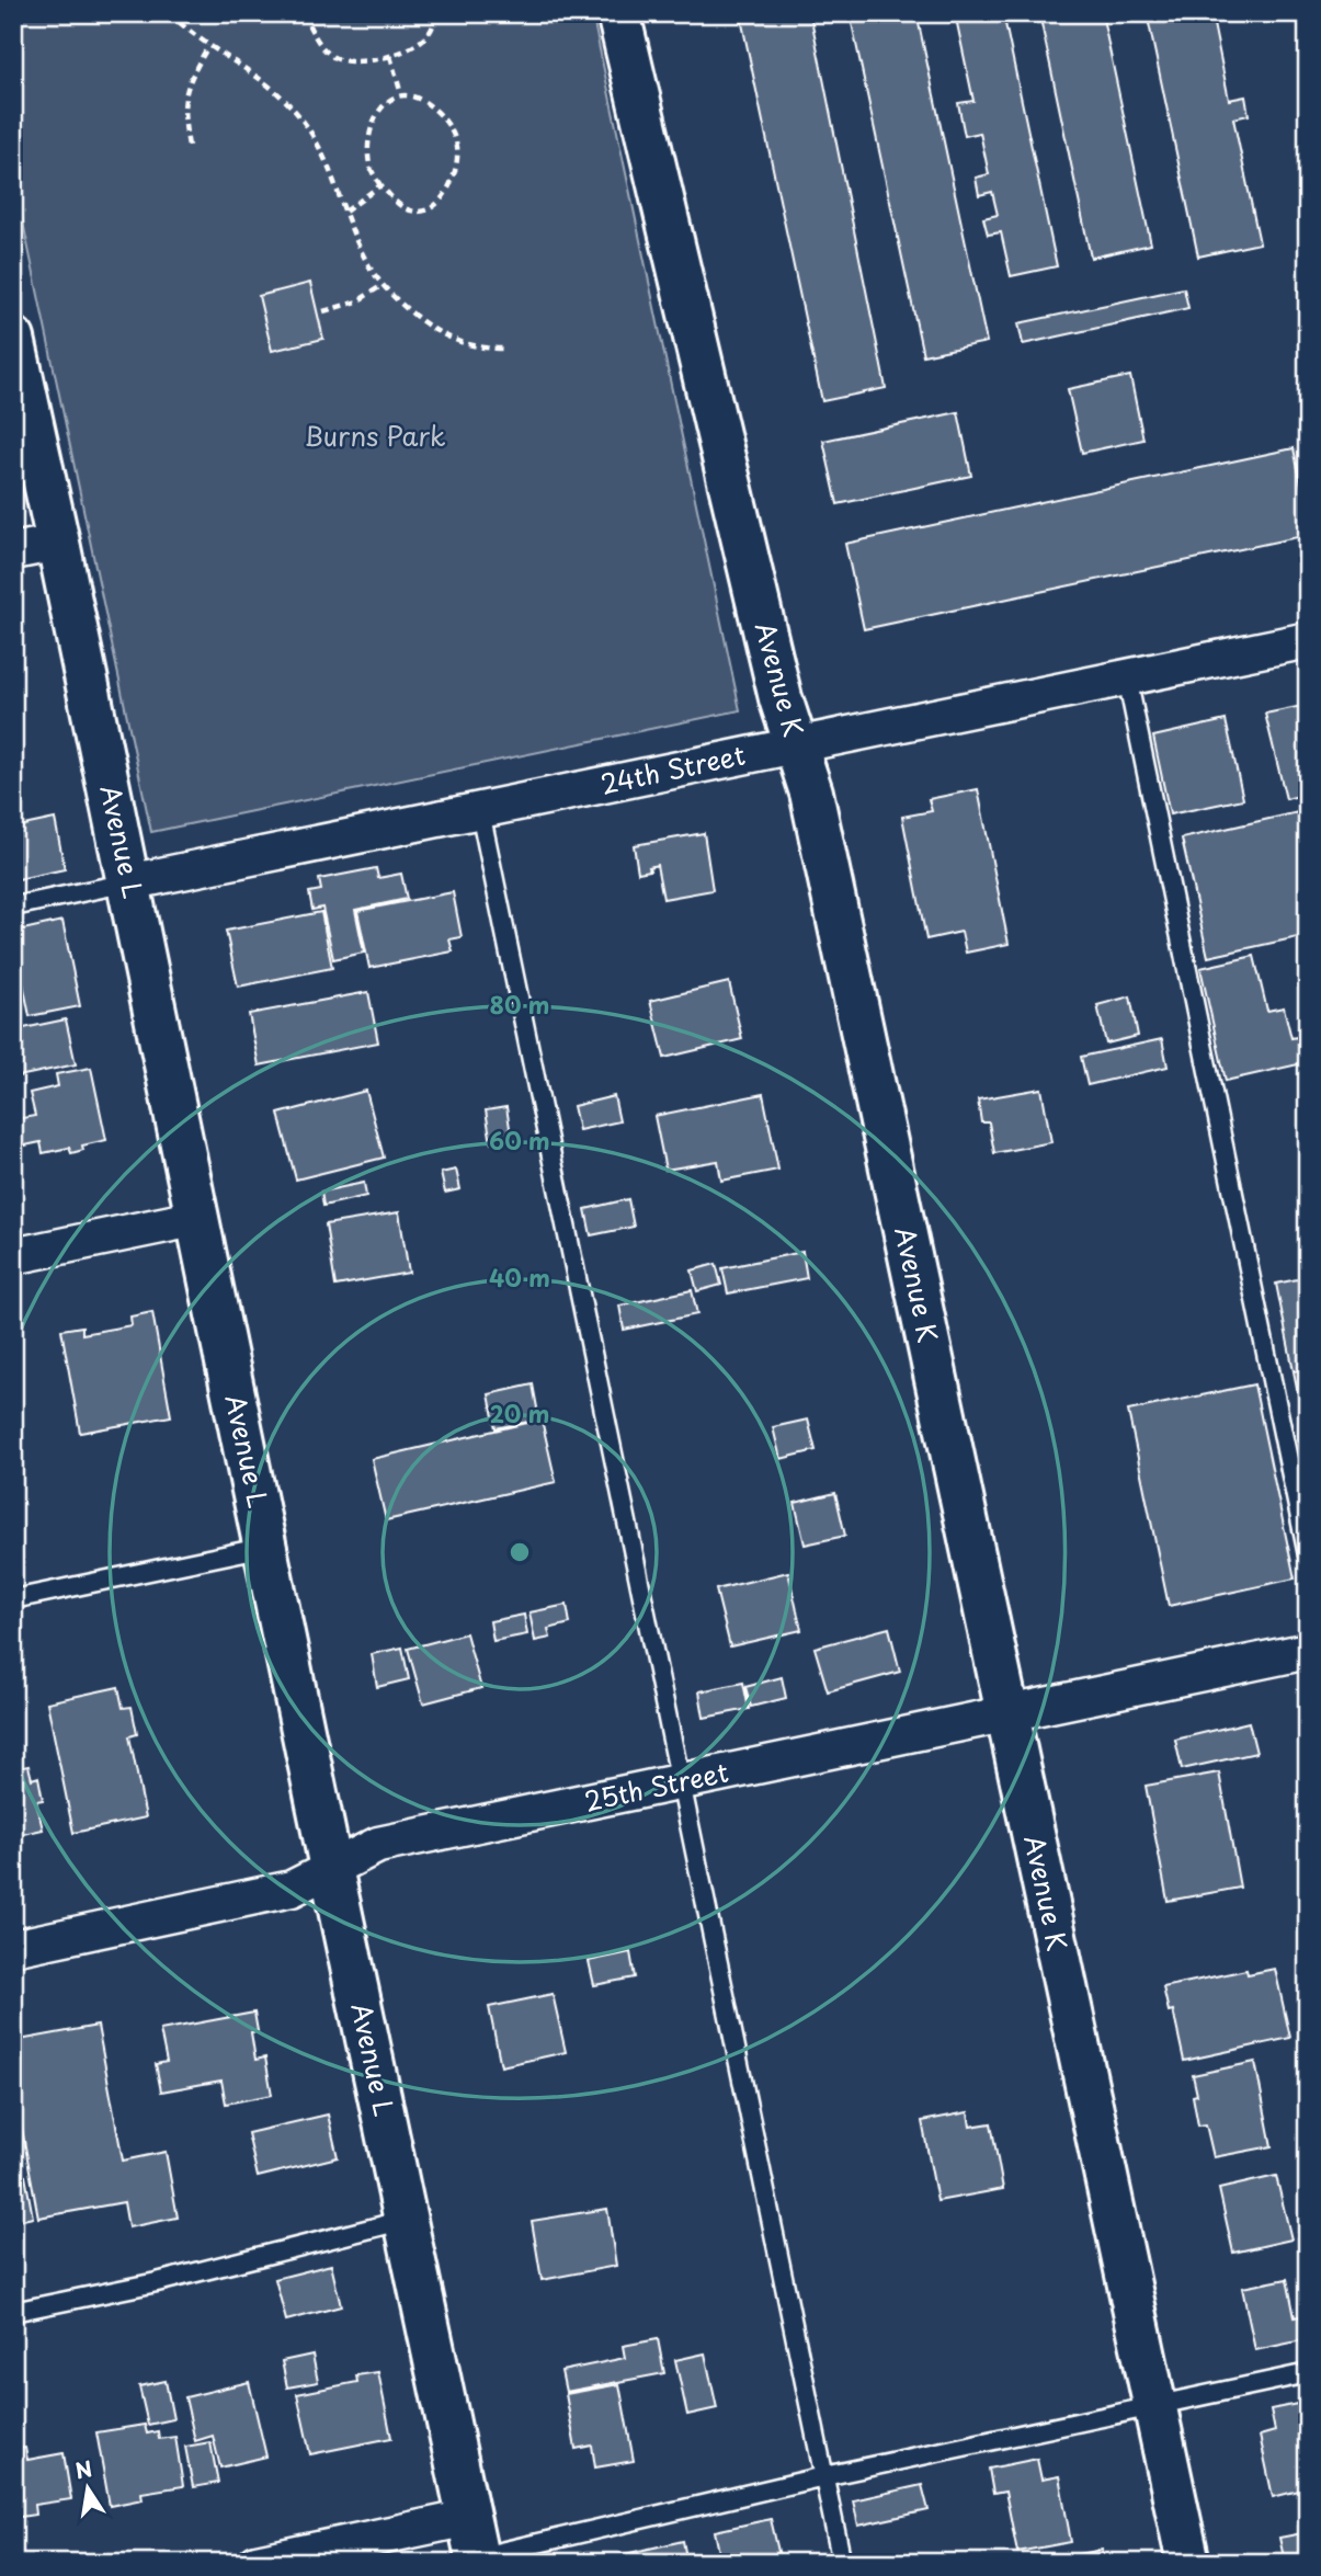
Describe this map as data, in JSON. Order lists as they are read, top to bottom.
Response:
{
  "streets": {
    "street": [
      "Avenue K",
      "24th Street",
      "Avenue L",
      "25th Street"
    ]
  },
  "crossings": [
    ["Avenue K", "24th Street"],
    ["Avenue K", "25th Street"],
    ["24th Street", "Avenue L"],
    ["Avenue L", "25th Street"]
  ],
  "parks": ["Burns Park"],
  "north": "top",
  "rings": [
    "80 m",
    "60 m",
    "40 m",
    "20 m"
  ]
}
